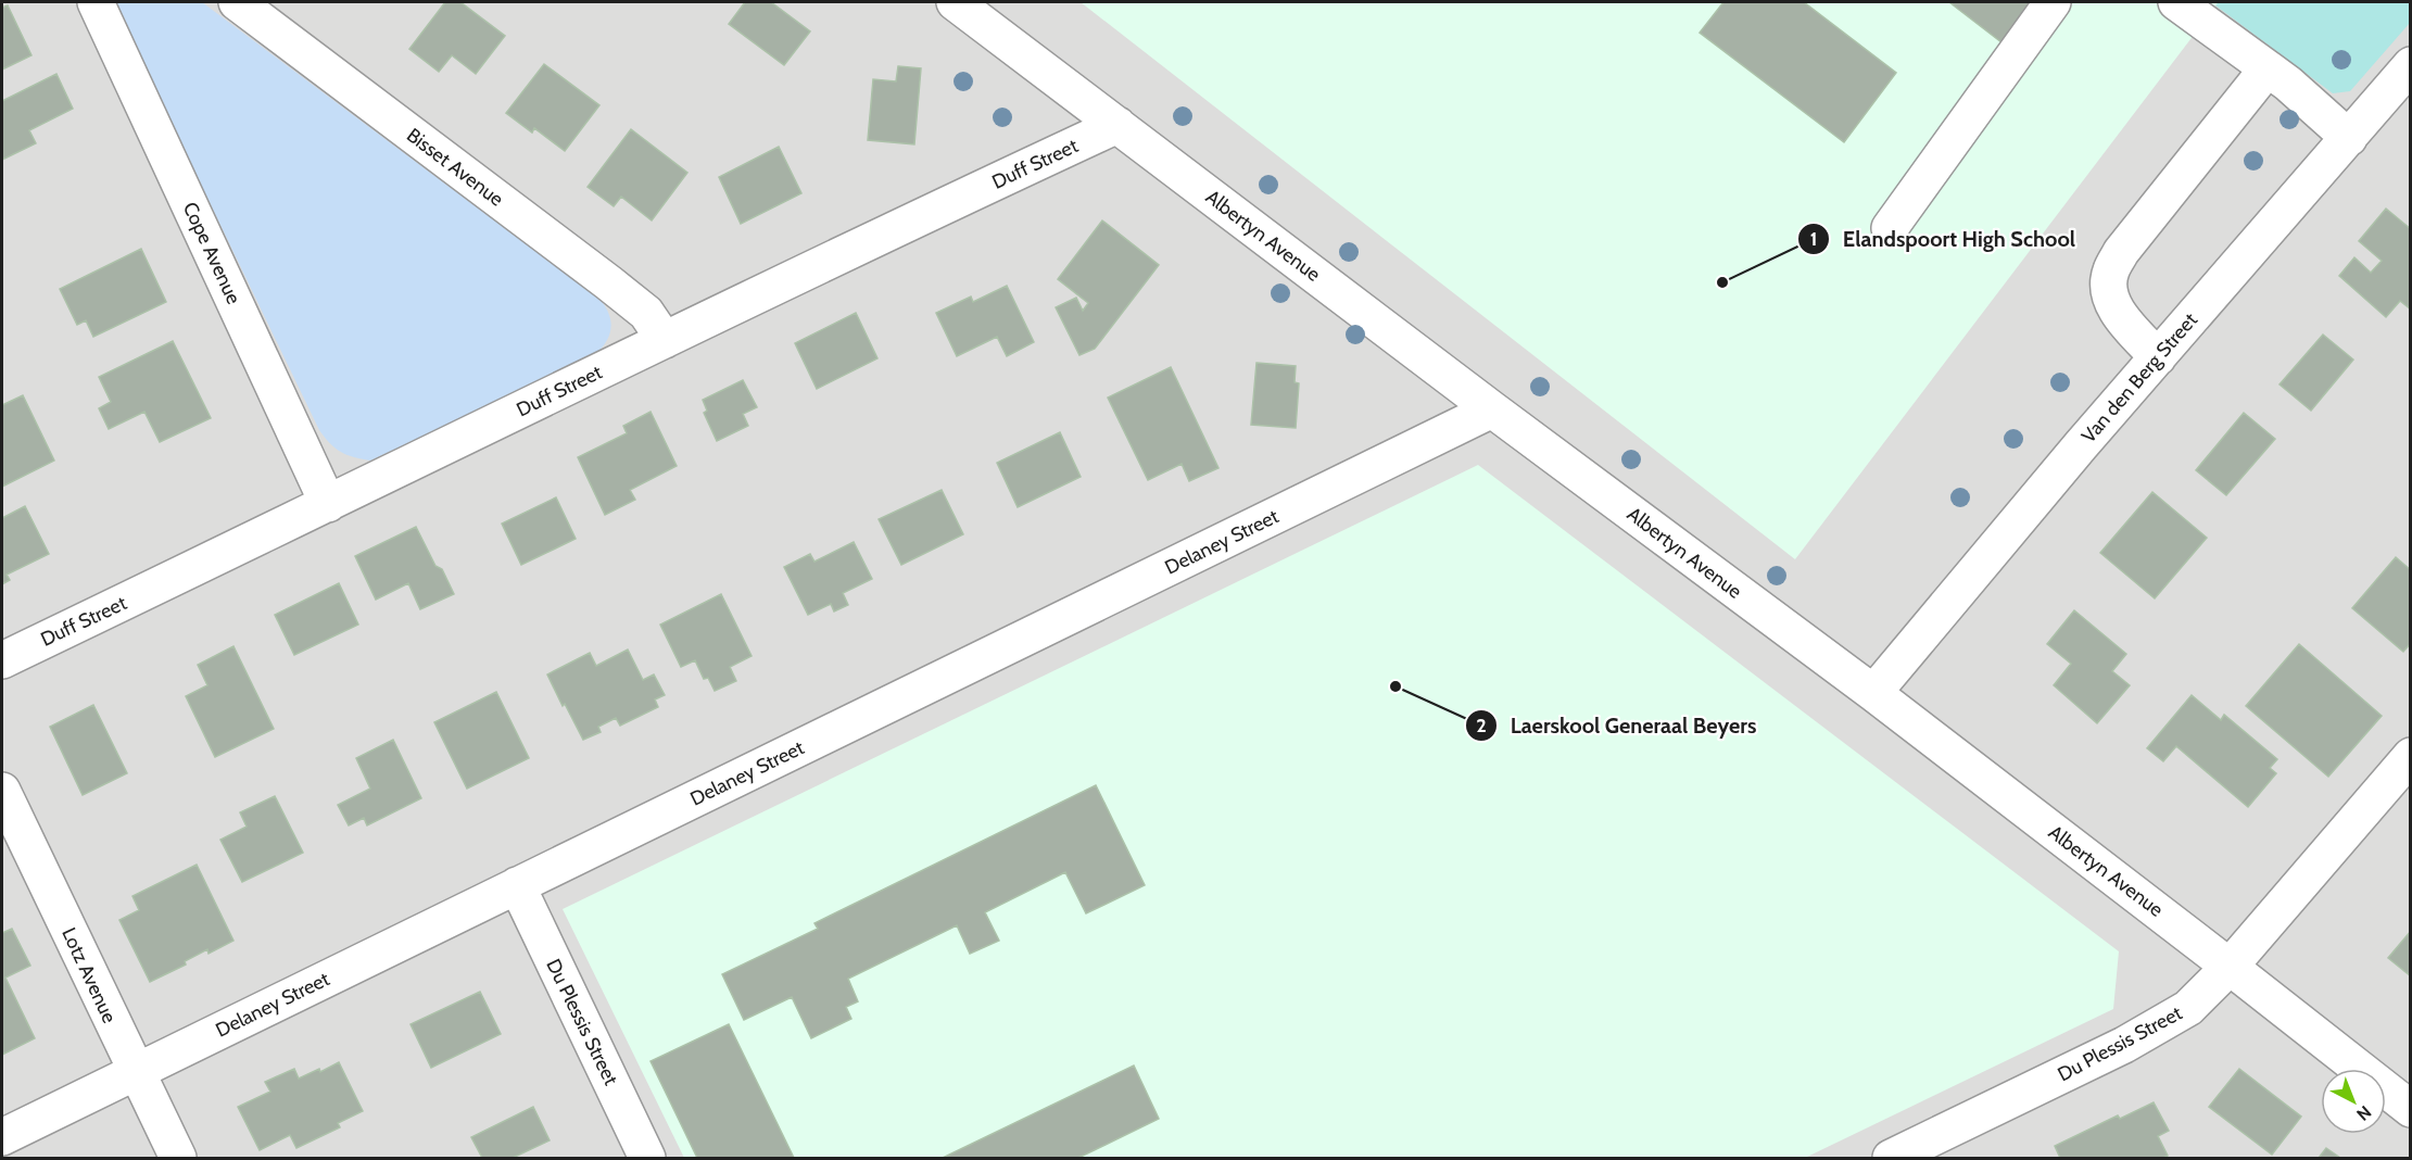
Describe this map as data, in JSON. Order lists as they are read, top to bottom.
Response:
{
  "streets": {
    "street": [
      "Duff Street",
      "Bisset Avenue",
      "Albertyn Avenue",
      "Cope Avenue",
      "Van den Berg Street",
      "Delaney Street",
      "Lotz Avenue",
      "Du Plessis Street"
    ]
  },
  "crossings": [
    ["Duff Street", "Bisset Avenue"],
    ["Duff Street", "Albertyn Avenue"],
    ["Duff Street", "Cope Avenue"],
    ["Albertyn Avenue", "Van den Berg Street"],
    ["Albertyn Avenue", "Delaney Street"],
    ["Albertyn Avenue", "Du Plessis Street"],
    ["Delaney Street", "Lotz Avenue"],
    ["Delaney Street", "Du Plessis Street"]
  ],
  "places": ["Elandspoort High School", "Laerskool Generaal Beyers"],
  "north": "bottom right"
}
